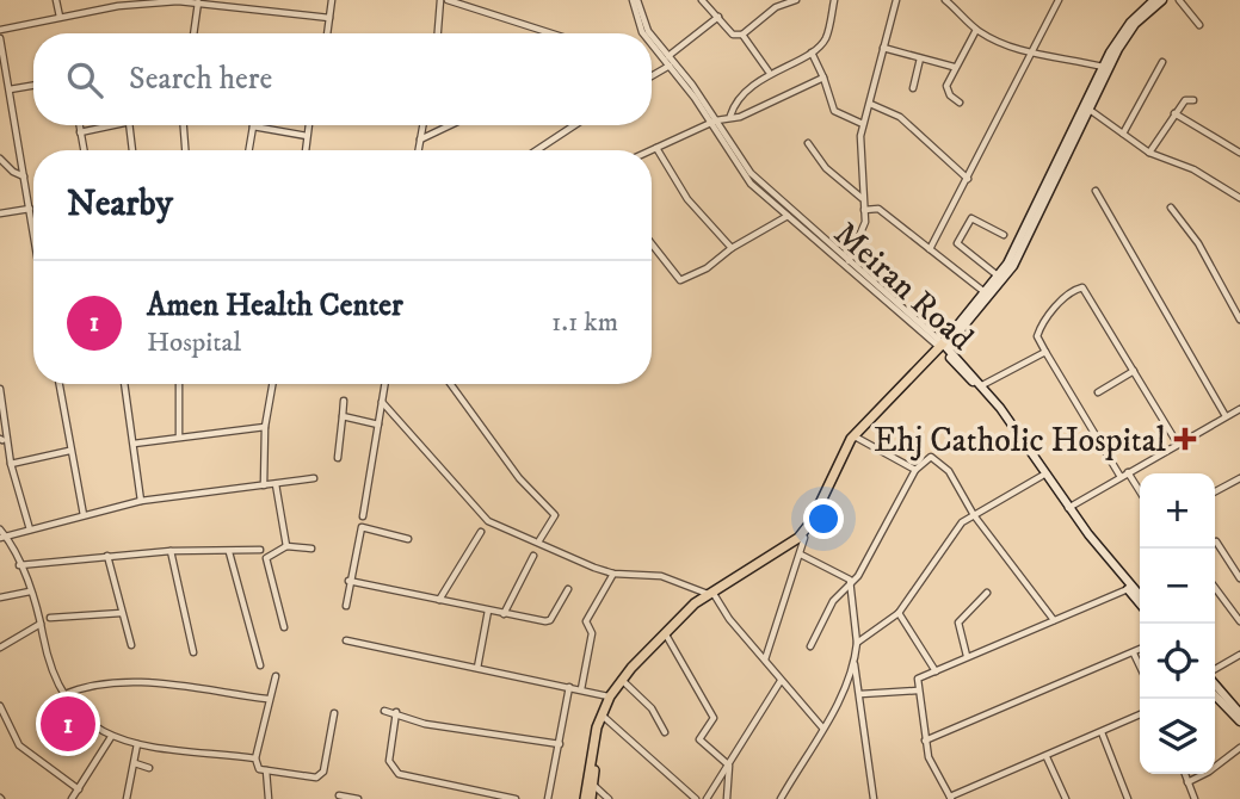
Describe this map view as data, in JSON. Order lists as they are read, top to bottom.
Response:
{
  "streets": {
    "main road": ["Meiran Road"]
  },
  "places": {
    "health": ["Ehj Catholic Hospital"]
  },
  "page": {
    "search": "Search here",
    "heading": "Nearby",
    "list": [
      {
        "mark": "1",
        "name": "Amen Health Center",
        "note": "Hospital",
        "value": "1.1 km"
      }
    ],
    "map_buttons": ["+", "−"],
    "pins": "1"
  }
}
